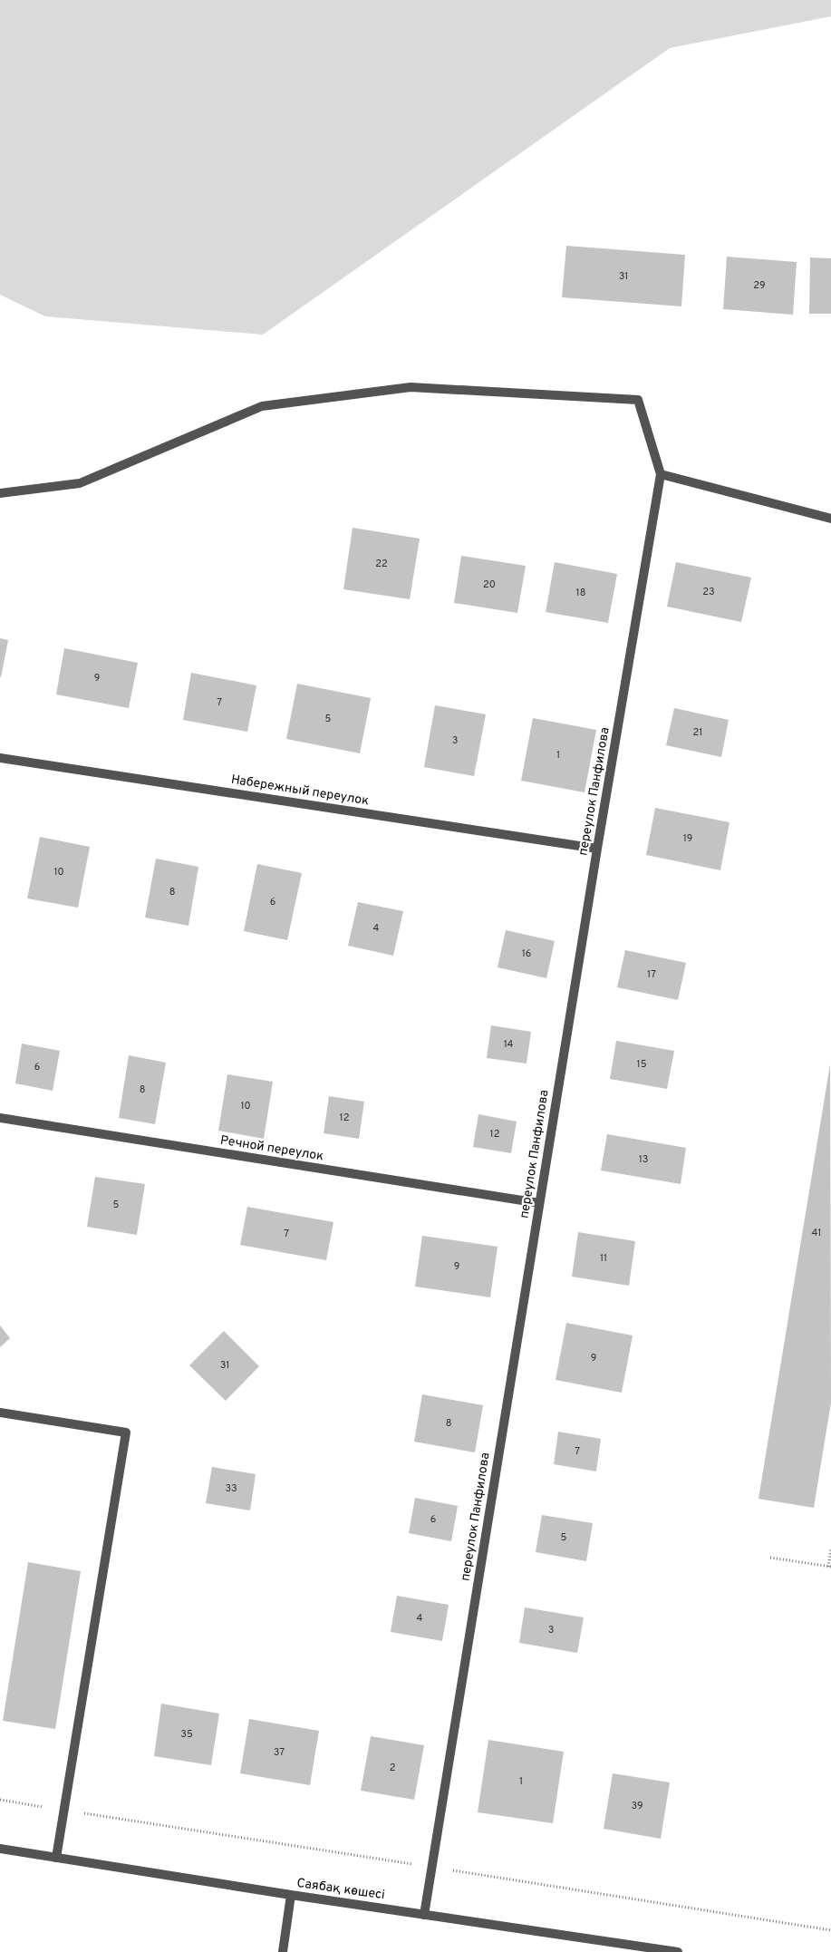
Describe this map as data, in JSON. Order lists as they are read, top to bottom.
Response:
{
  "streets": {
    "street": [
      "Набережный переулок",
      "переулок Панфилова",
      "Речной переулок",
      "Саябақ көшесі"
    ]
  },
  "crossings": [
    ["Набережный переулок", "переулок Панфилова"],
    ["переулок Панфилова", "Речной переулок"],
    ["переулок Панфилова", "Саябақ көшесі"]
  ],
  "house_numbers": [
    "31",
    "29",
    "22",
    "20",
    "23",
    "18",
    "9",
    "7",
    "5",
    "21",
    "3",
    "1",
    "19",
    "10",
    "8",
    "6",
    "4",
    "16",
    "17",
    "14",
    "15",
    "6",
    "8",
    "10",
    "12",
    "12",
    "13",
    "5",
    "41",
    "7",
    "11",
    "9",
    "9",
    "31",
    "8",
    "7",
    "33",
    "6",
    "5",
    "4",
    "3",
    "35",
    "37",
    "2",
    "1",
    "39"
  ]
}
